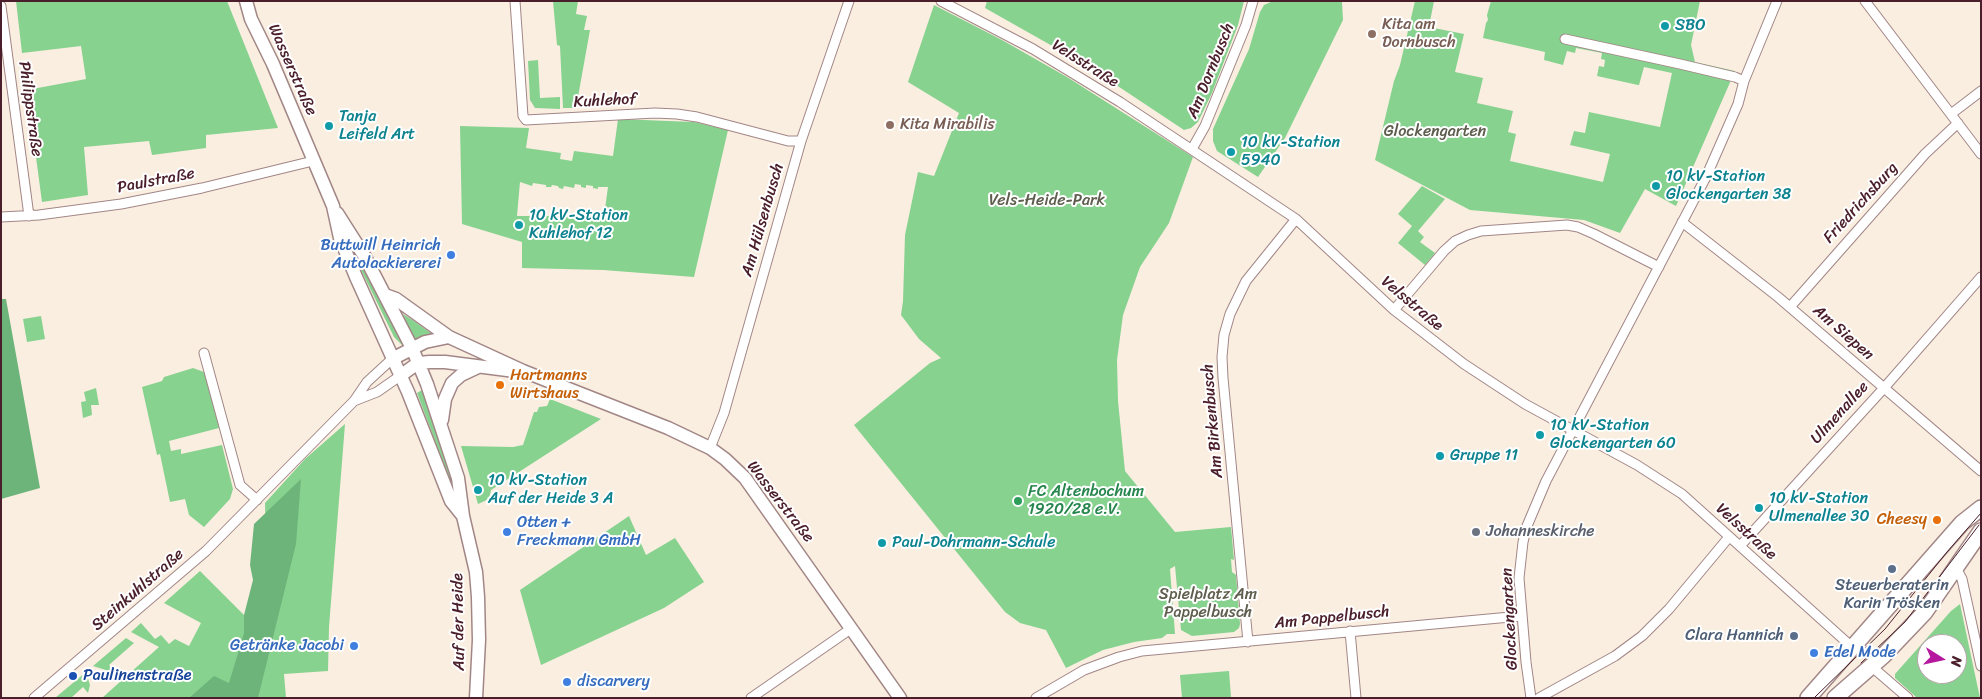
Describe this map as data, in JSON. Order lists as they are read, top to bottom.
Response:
{
  "streets": {
    "main road": ["Wasserstraße", "Auf der Heide"],
    "street": [
      "Velsstraße",
      "Am Dornbusch",
      "Kuhlehof",
      "Philippstraße",
      "Paulstraße",
      "Friedrichsburg",
      "Am Hülsenbusch",
      "Am Siepen",
      "Ulmenallee",
      "Am Birkenbusch",
      "Steinkuhlstraße",
      "Am Pappelbusch",
      "Glockengarten"
    ]
  },
  "crossings": [
    ["Velsstraße", "Am Dornbusch"],
    ["Velsstraße", "Ulmenallee"],
    ["Velsstraße", "Am Birkenbusch"],
    ["Velsstraße", "Glockengarten"],
    ["Wasserstraße", "Paulstraße"],
    ["Wasserstraße", "Am Hülsenbusch"],
    ["Wasserstraße", "Steinkuhlstraße"],
    ["Wasserstraße", "Auf der Heide"],
    ["Kuhlehof", "Am Hülsenbusch"],
    ["Philippstraße", "Paulstraße"],
    ["Friedrichsburg", "Am Siepen"],
    ["Am Siepen", "Ulmenallee"],
    ["Am Siepen", "Glockengarten"],
    ["Am Birkenbusch", "Am Pappelbusch"],
    ["Steinkuhlstraße", "Auf der Heide"],
    ["Am Pappelbusch", "Glockengarten"]
  ],
  "parks": ["Glockengarten", "Vels-Heide-Park", "Spielplatz Am Pappelbusch"],
  "places": [
    "SBO",
    "Kita am Dornbusch",
    "Kita Mirabilis",
    "Tanja Leifeld Art",
    "10 kV-Station 5940",
    "10 kV-Station Glockengarten 38",
    "10 kV-Station Kuhlehof 12",
    "Buttwill Heinrich Autolackiererei",
    "Hartmanns Wirtshaus",
    "10 kV-Station Glockengarten 60",
    "Gruppe 11",
    "10 kV-Station Auf der Heide 3 A",
    "FC Altenbochum 1920/28 e.V.",
    "10 kV-Station Ulmenallee 30",
    "Cheesy",
    "Otten + Freckmann GmbH",
    "Johanneskirche",
    "Paul-Dohrmann-Schule",
    "Steuerberaterin Karin Trösken",
    "Clara Hannich",
    "Getränke Jacobi",
    "Edel Mode",
    "Paulinenstraße",
    "discarvery"
  ],
  "north": "right"
}
